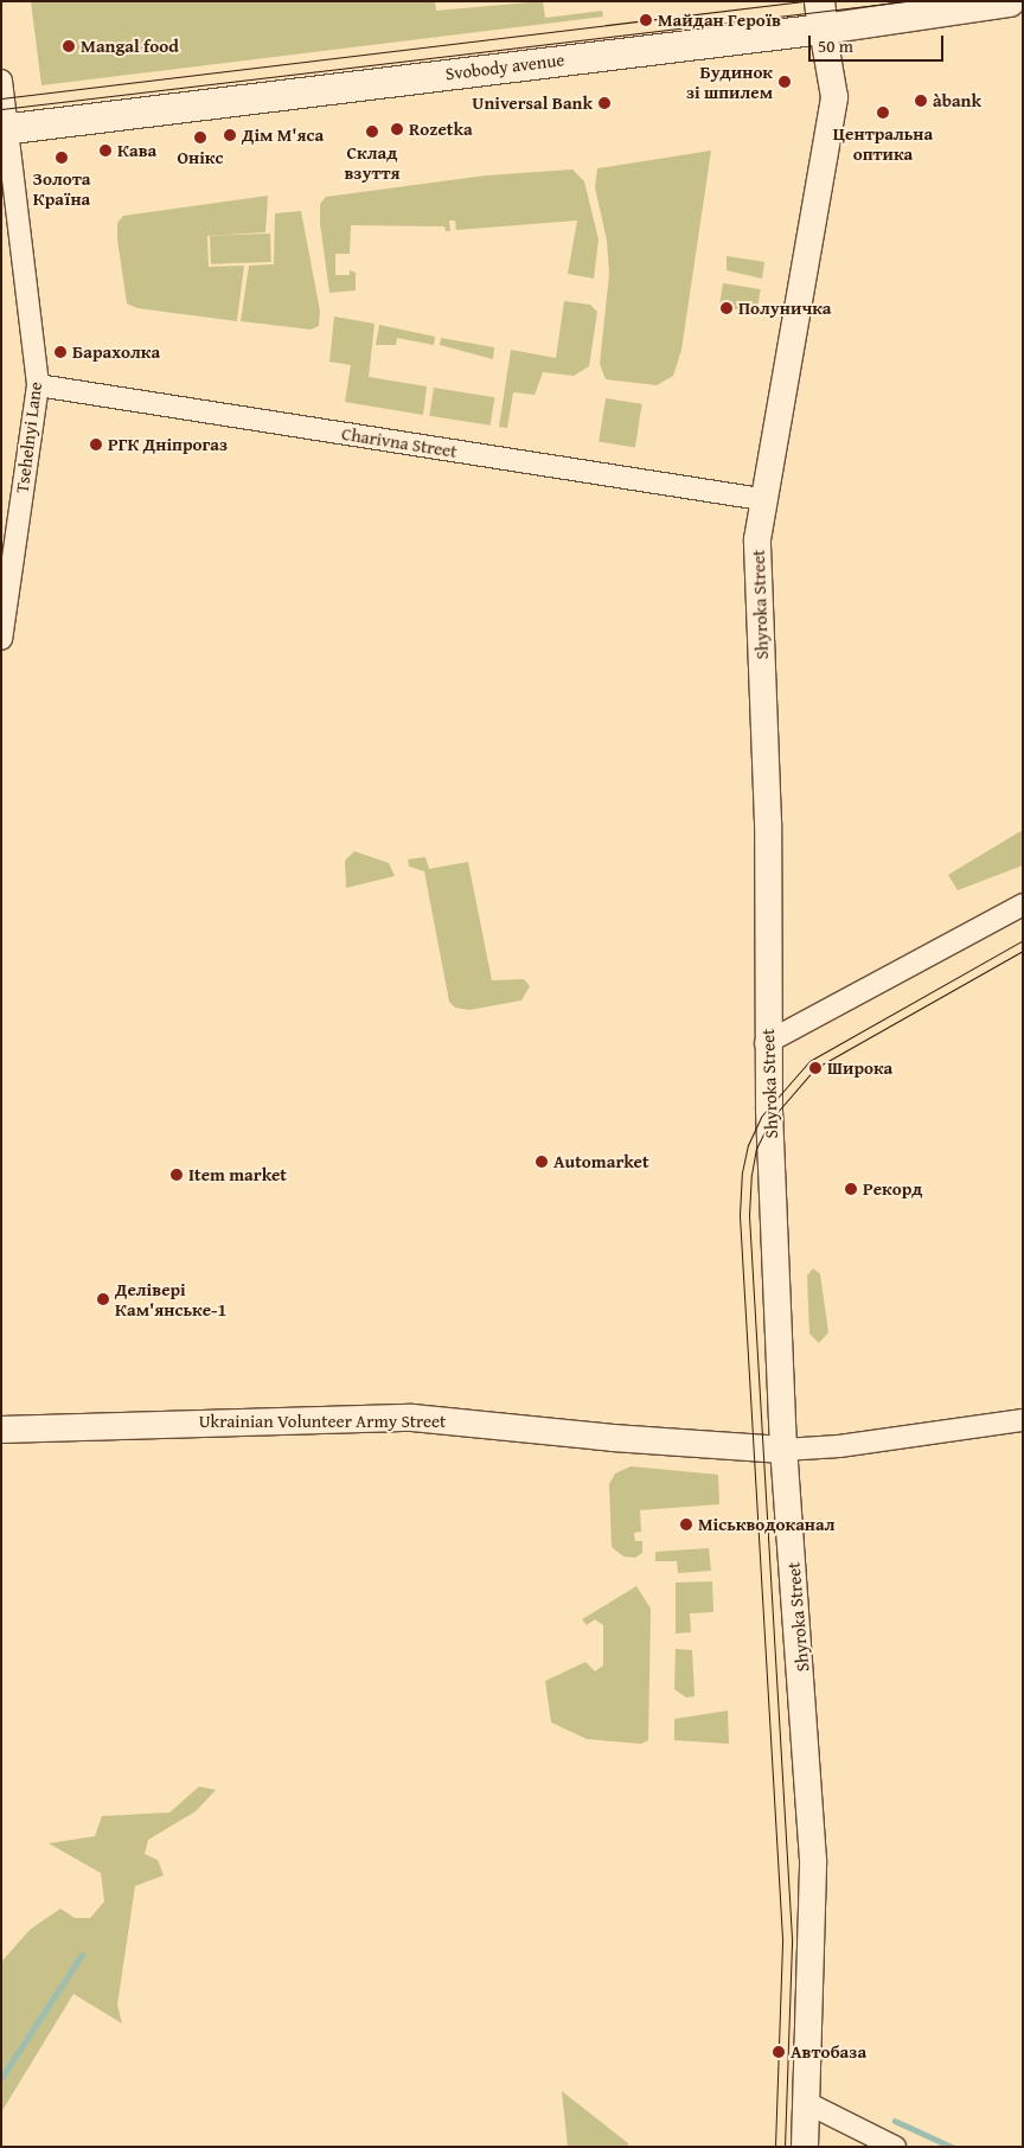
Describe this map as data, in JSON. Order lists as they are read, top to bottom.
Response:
{
  "streets": {
    "main road": ["Svobody avenue"],
    "street": [
      "Tsehelnyi Lane",
      "Charivna Street",
      "Shyroka Street",
      "Ukrainian Volunteer Army Street"
    ]
  },
  "crossings": [
    ["Svobody avenue", "Tsehelnyi Lane"],
    ["Svobody avenue", "Shyroka Street"],
    ["Tsehelnyi Lane", "Charivna Street"],
    ["Charivna Street", "Shyroka Street"],
    ["Shyroka Street", "Ukrainian Volunteer Army Street"]
  ],
  "places": [
    "Майдан Героїв",
    "Mangal food",
    "Будинок зі шпилем",
    "àbank",
    "Universal Bank",
    "Центральна оптика",
    "Rozetka",
    "Склад взуття",
    "Дім М'яса",
    "Онікс",
    "Кава",
    "Золота Країна",
    "Полуничка",
    "Барахолка",
    "РГК Дніпрогаз",
    "Широка",
    "Automarket",
    "Item market",
    "Рекорд",
    "Делівері Кам'янське-1",
    "Міськводоканал",
    "Автобаза"
  ],
  "scale_bar": "50 m"
}
